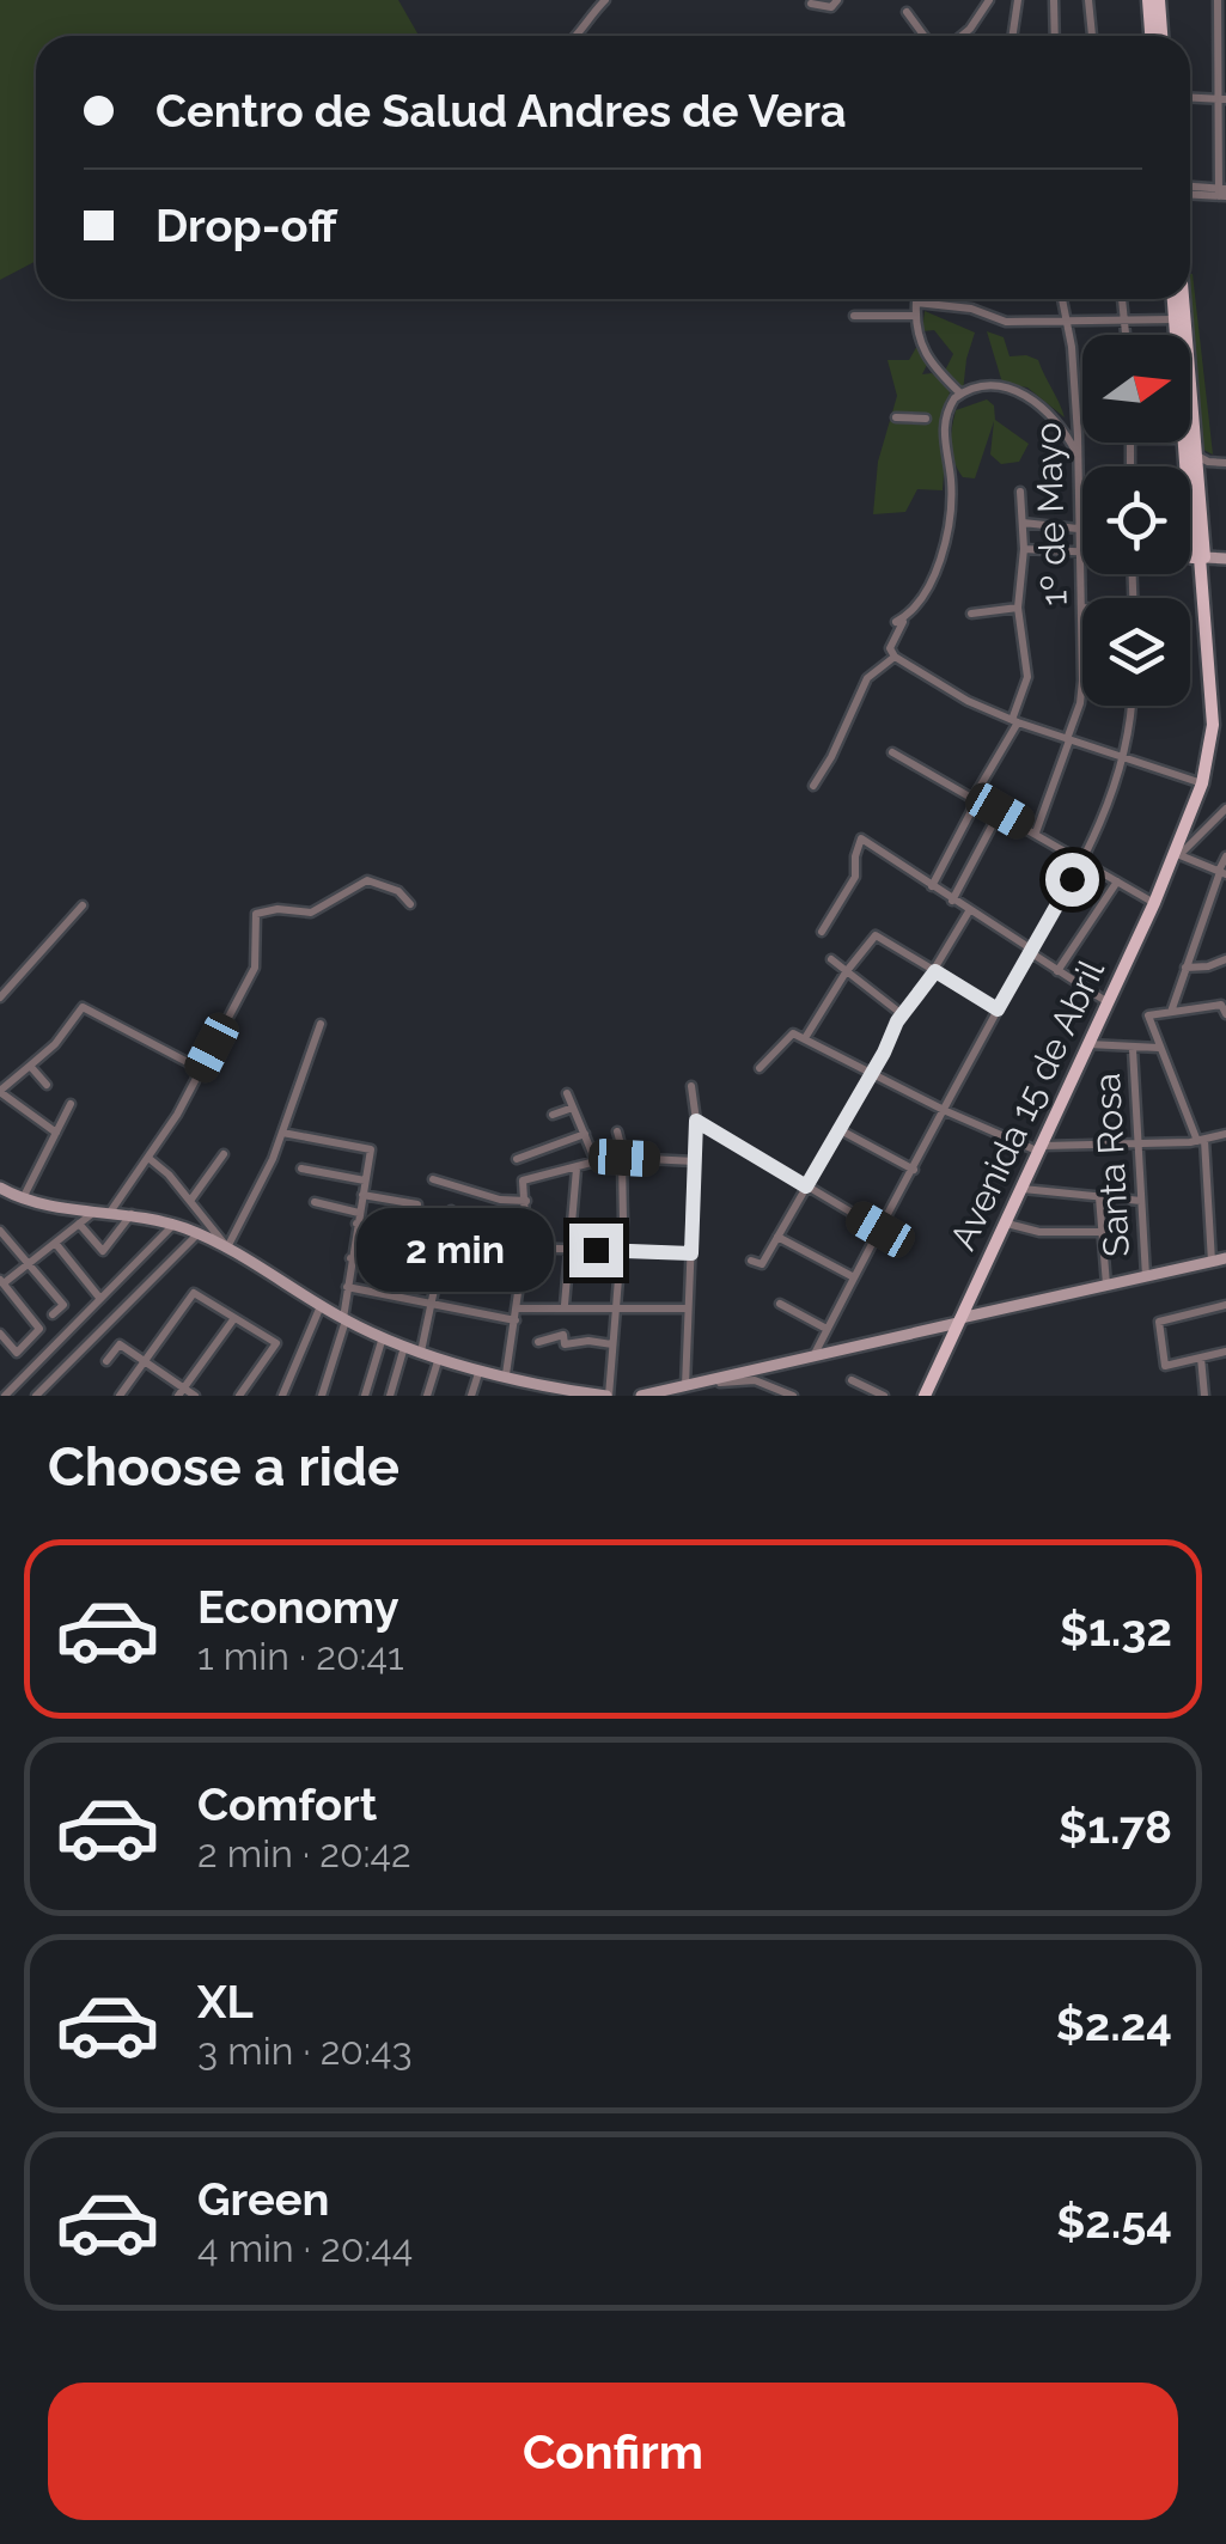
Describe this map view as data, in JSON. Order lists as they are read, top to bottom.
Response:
{
  "streets": {
    "main road": ["Avenida 15 de Abril"],
    "street": ["1º de Mayo", "Santa Rosa"]
  },
  "north": "right",
  "page": {
    "banner": ["Centro de Salud Andres de Vera", "Drop-off"],
    "bubble": "2 min",
    "heading": "Choose a ride",
    "list": [
      {
        "name": "Economy",
        "note": "1 min · 20:41",
        "value": "$1.32"
      },
      {
        "name": "Comfort",
        "note": "2 min · 20:42",
        "value": "$1.78"
      },
      {
        "name": "XL",
        "note": "3 min · 20:43",
        "value": "$2.24"
      },
      {
        "name": "Green",
        "note": "4 min · 20:44",
        "value": "$2.54"
      }
    ],
    "buttons": "Confirm"
  }
}
